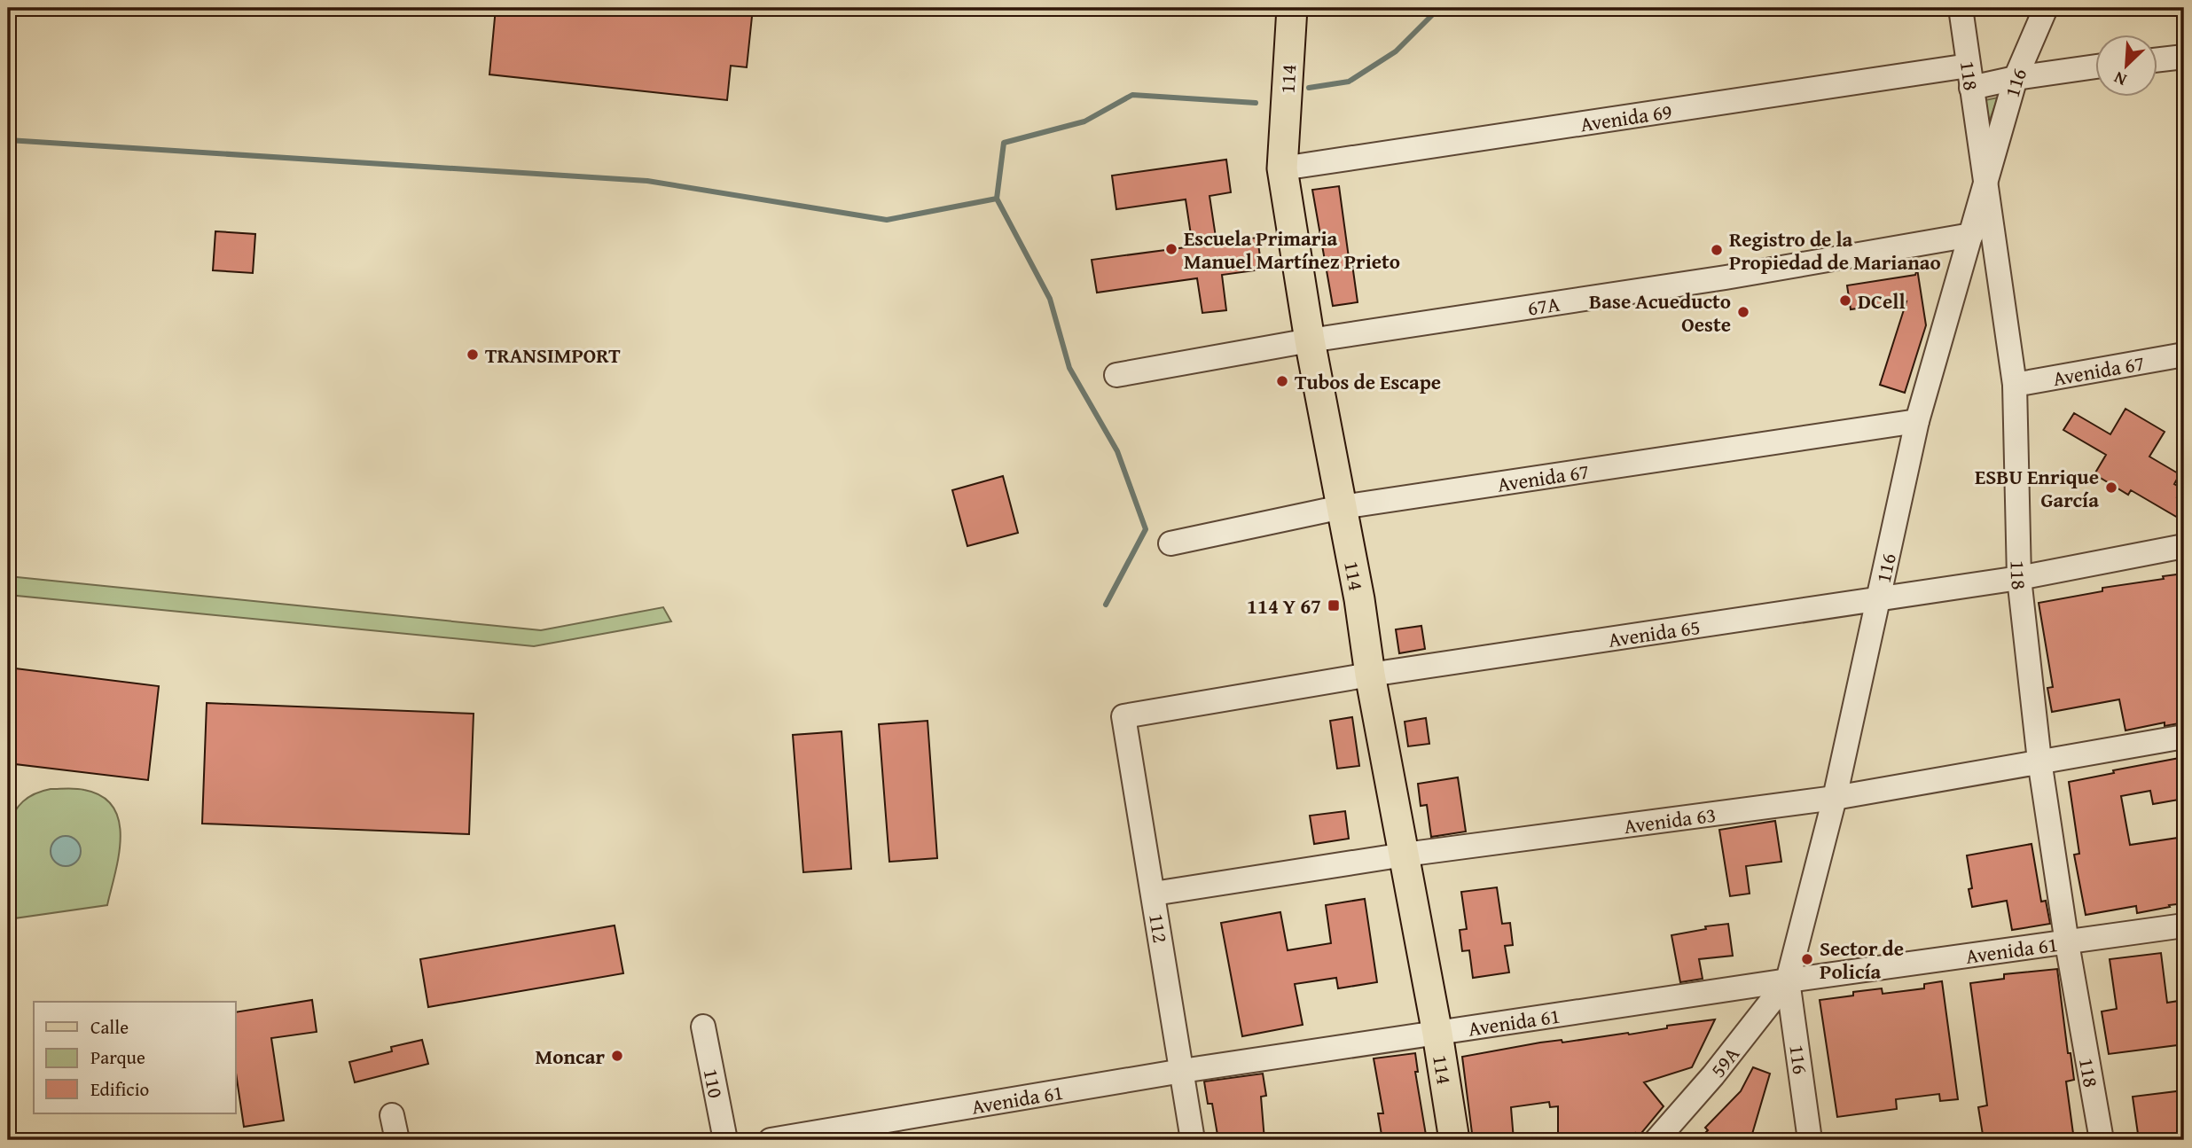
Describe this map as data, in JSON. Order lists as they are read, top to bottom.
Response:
{
  "streets": {
    "main road": ["114"],
    "street": [
      "118",
      "116",
      "Avenida 69",
      "67A",
      "Avenida 67",
      "Avenida 65",
      "Avenida 63",
      "112",
      "Avenida 61",
      "59A",
      "110"
    ]
  },
  "crossings": [
    ["118", "116"],
    ["118", "Avenida 69"],
    ["118", "Avenida 67"],
    ["118", "Avenida 65"],
    ["118", "Avenida 63"],
    ["118", "Avenida 61"],
    ["114", "Avenida 69"],
    ["114", "67A"],
    ["114", "Avenida 67"],
    ["114", "Avenida 65"],
    ["114", "Avenida 63"],
    ["114", "Avenida 61"],
    ["116", "Avenida 69"],
    ["116", "67A"],
    ["116", "Avenida 67"],
    ["116", "Avenida 65"],
    ["116", "Avenida 63"],
    ["116", "Avenida 61"],
    ["116", "59A"],
    ["Avenida 65", "112"],
    ["Avenida 63", "112"],
    ["112", "Avenida 61"],
    ["Avenida 61", "59A"]
  ],
  "places": {
    "other": [
      "Escuela Primaria Manuel Martínez Prieto",
      "Registro de la Propiedad de Marianao",
      "DCell",
      "Base Acueducto Oeste",
      "TRANSIMPORT",
      "Tubos de Escape",
      "ESBU Enrique García",
      "Sector de Policía",
      "Moncar"
    ],
    "transit": ["114 Y 67"]
  },
  "legend": ["Calle", "Parque", "Edificio"],
  "north": "bottom left"
}
